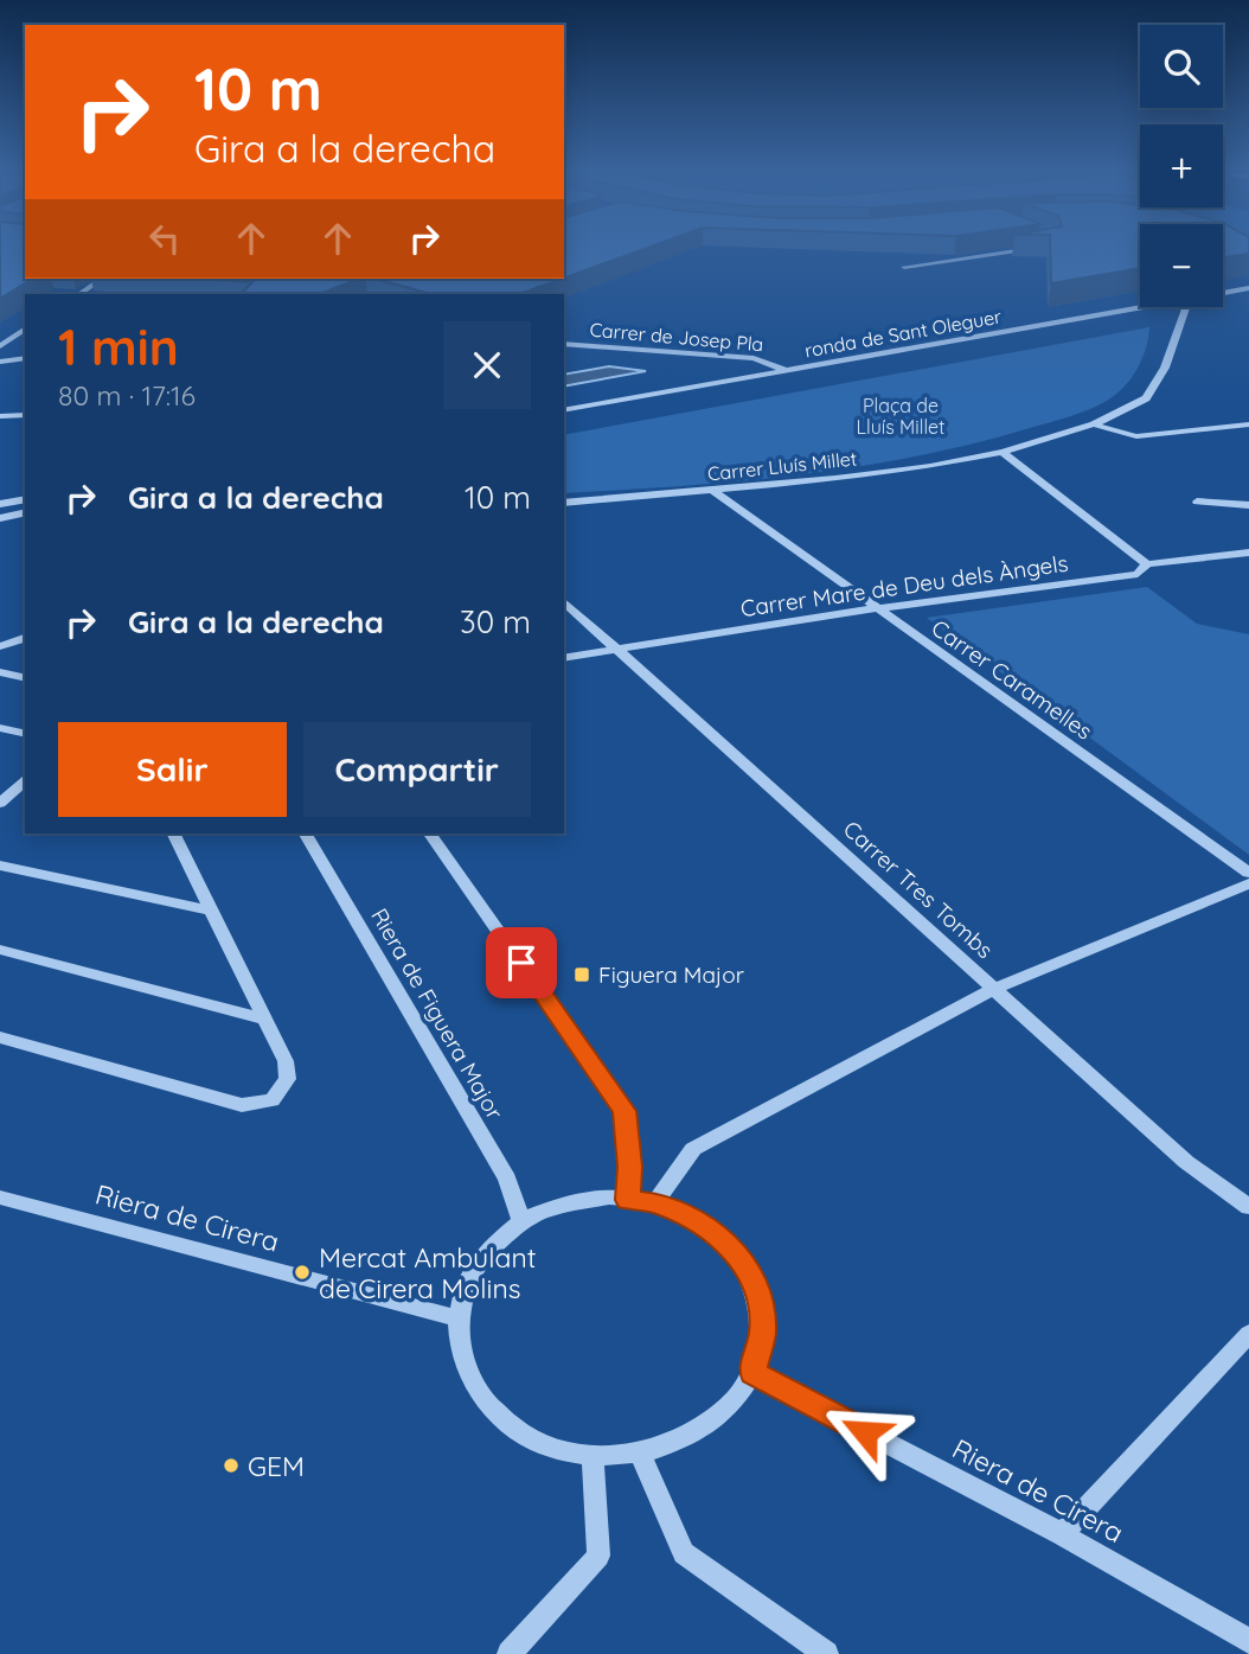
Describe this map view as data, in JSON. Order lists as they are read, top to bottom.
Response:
{
  "streets": {
    "street": [
      "ronda de Sant Oleguer",
      "Carrer de Josep Pla",
      "Carrer Lluís Millet",
      "Carrer Mare de Deu dels Àngels",
      "Carrer Caramelles",
      "Carrer Tres Tombs",
      "Riera de Figuera Major",
      "Riera de Cirera"
    ]
  },
  "crossings": [
    ["ronda de Sant Oleguer", "Carrer de Josep Pla"],
    ["Carrer Lluís Millet", "Carrer Caramelles"],
    ["Carrer Mare de Deu dels Àngels", "Carrer Caramelles"],
    ["Carrer Mare de Deu dels Àngels", "Carrer Tres Tombs"],
    ["Riera de Figuera Major", "Riera de Cirera"]
  ],
  "parks": ["Plaça de Lluís Millet"],
  "places": {
    "transit": ["Figuera Major"],
    "other": ["Mercat Ambulant de Cirera Molins", "GEM"]
  },
  "page": {
    "map_buttons": ["+", "−"],
    "turn": ["10 m", "Gira a la derecha"],
    "heading": ["1 min", "80 m · 17:16"],
    "list": [
      {
        "name": "Gira a la derecha",
        "value": "10 m"
      },
      {
        "name": "Gira a la derecha",
        "value": "30 m"
      }
    ],
    "buttons": ["Salir", "Compartir"]
  }
}
